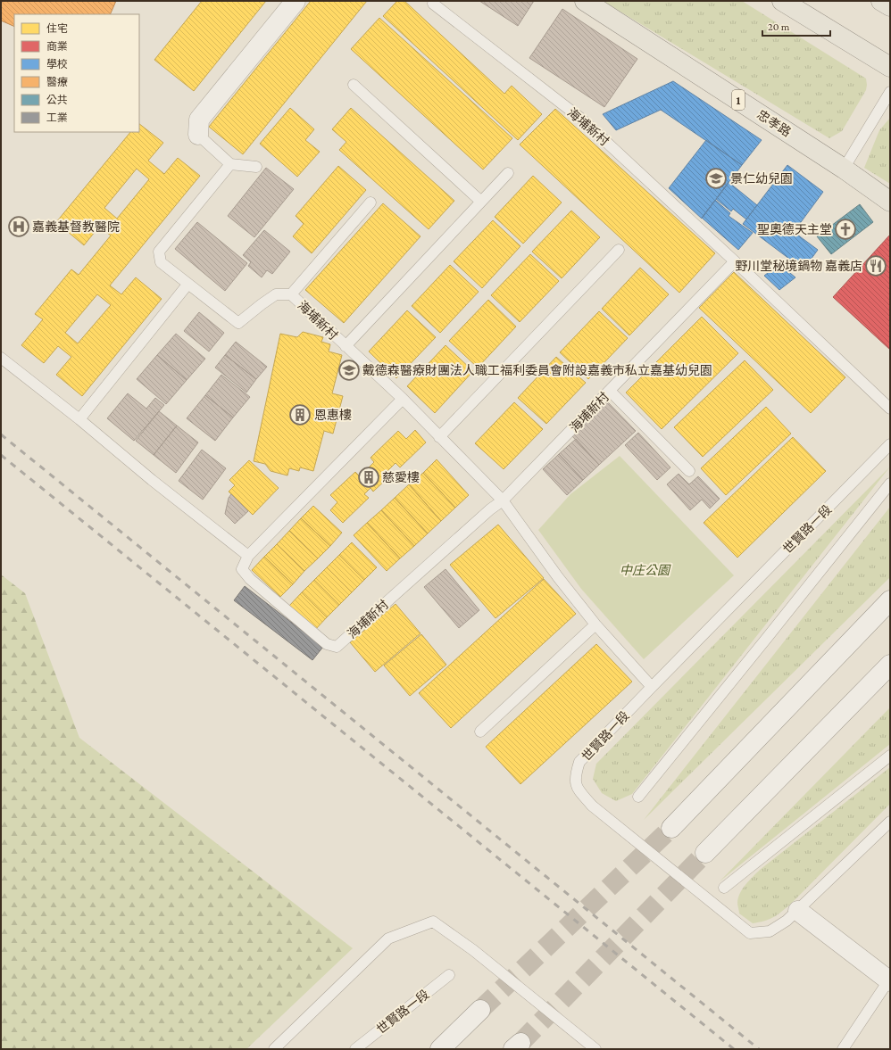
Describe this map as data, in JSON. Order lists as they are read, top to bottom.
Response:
{
  "streets": {
    "main road": ["1", "忠孝路"],
    "lane": ["海埔新村", "世賢路一段"]
  },
  "crossings": [
    ["海埔新村", "世賢路一段"]
  ],
  "parks": ["中庄公園"],
  "places": {
    "school or university": ["景仁幼兒園", "戴德森醫療財團法人職工福利委員會附設嘉義市私立嘉基幼兒園"],
    "hospital": ["嘉義基督教醫院"],
    "church": ["聖奧德天主堂"],
    "restaurant": ["野川堂秘境鍋物 嘉義店"],
    "building": ["恩惠樓", "慈愛樓"]
  },
  "legend": [
    "住宅",
    "商業",
    "學校",
    "醫療",
    "公共",
    "工業"
  ],
  "scale_bar": "20 m"
}
